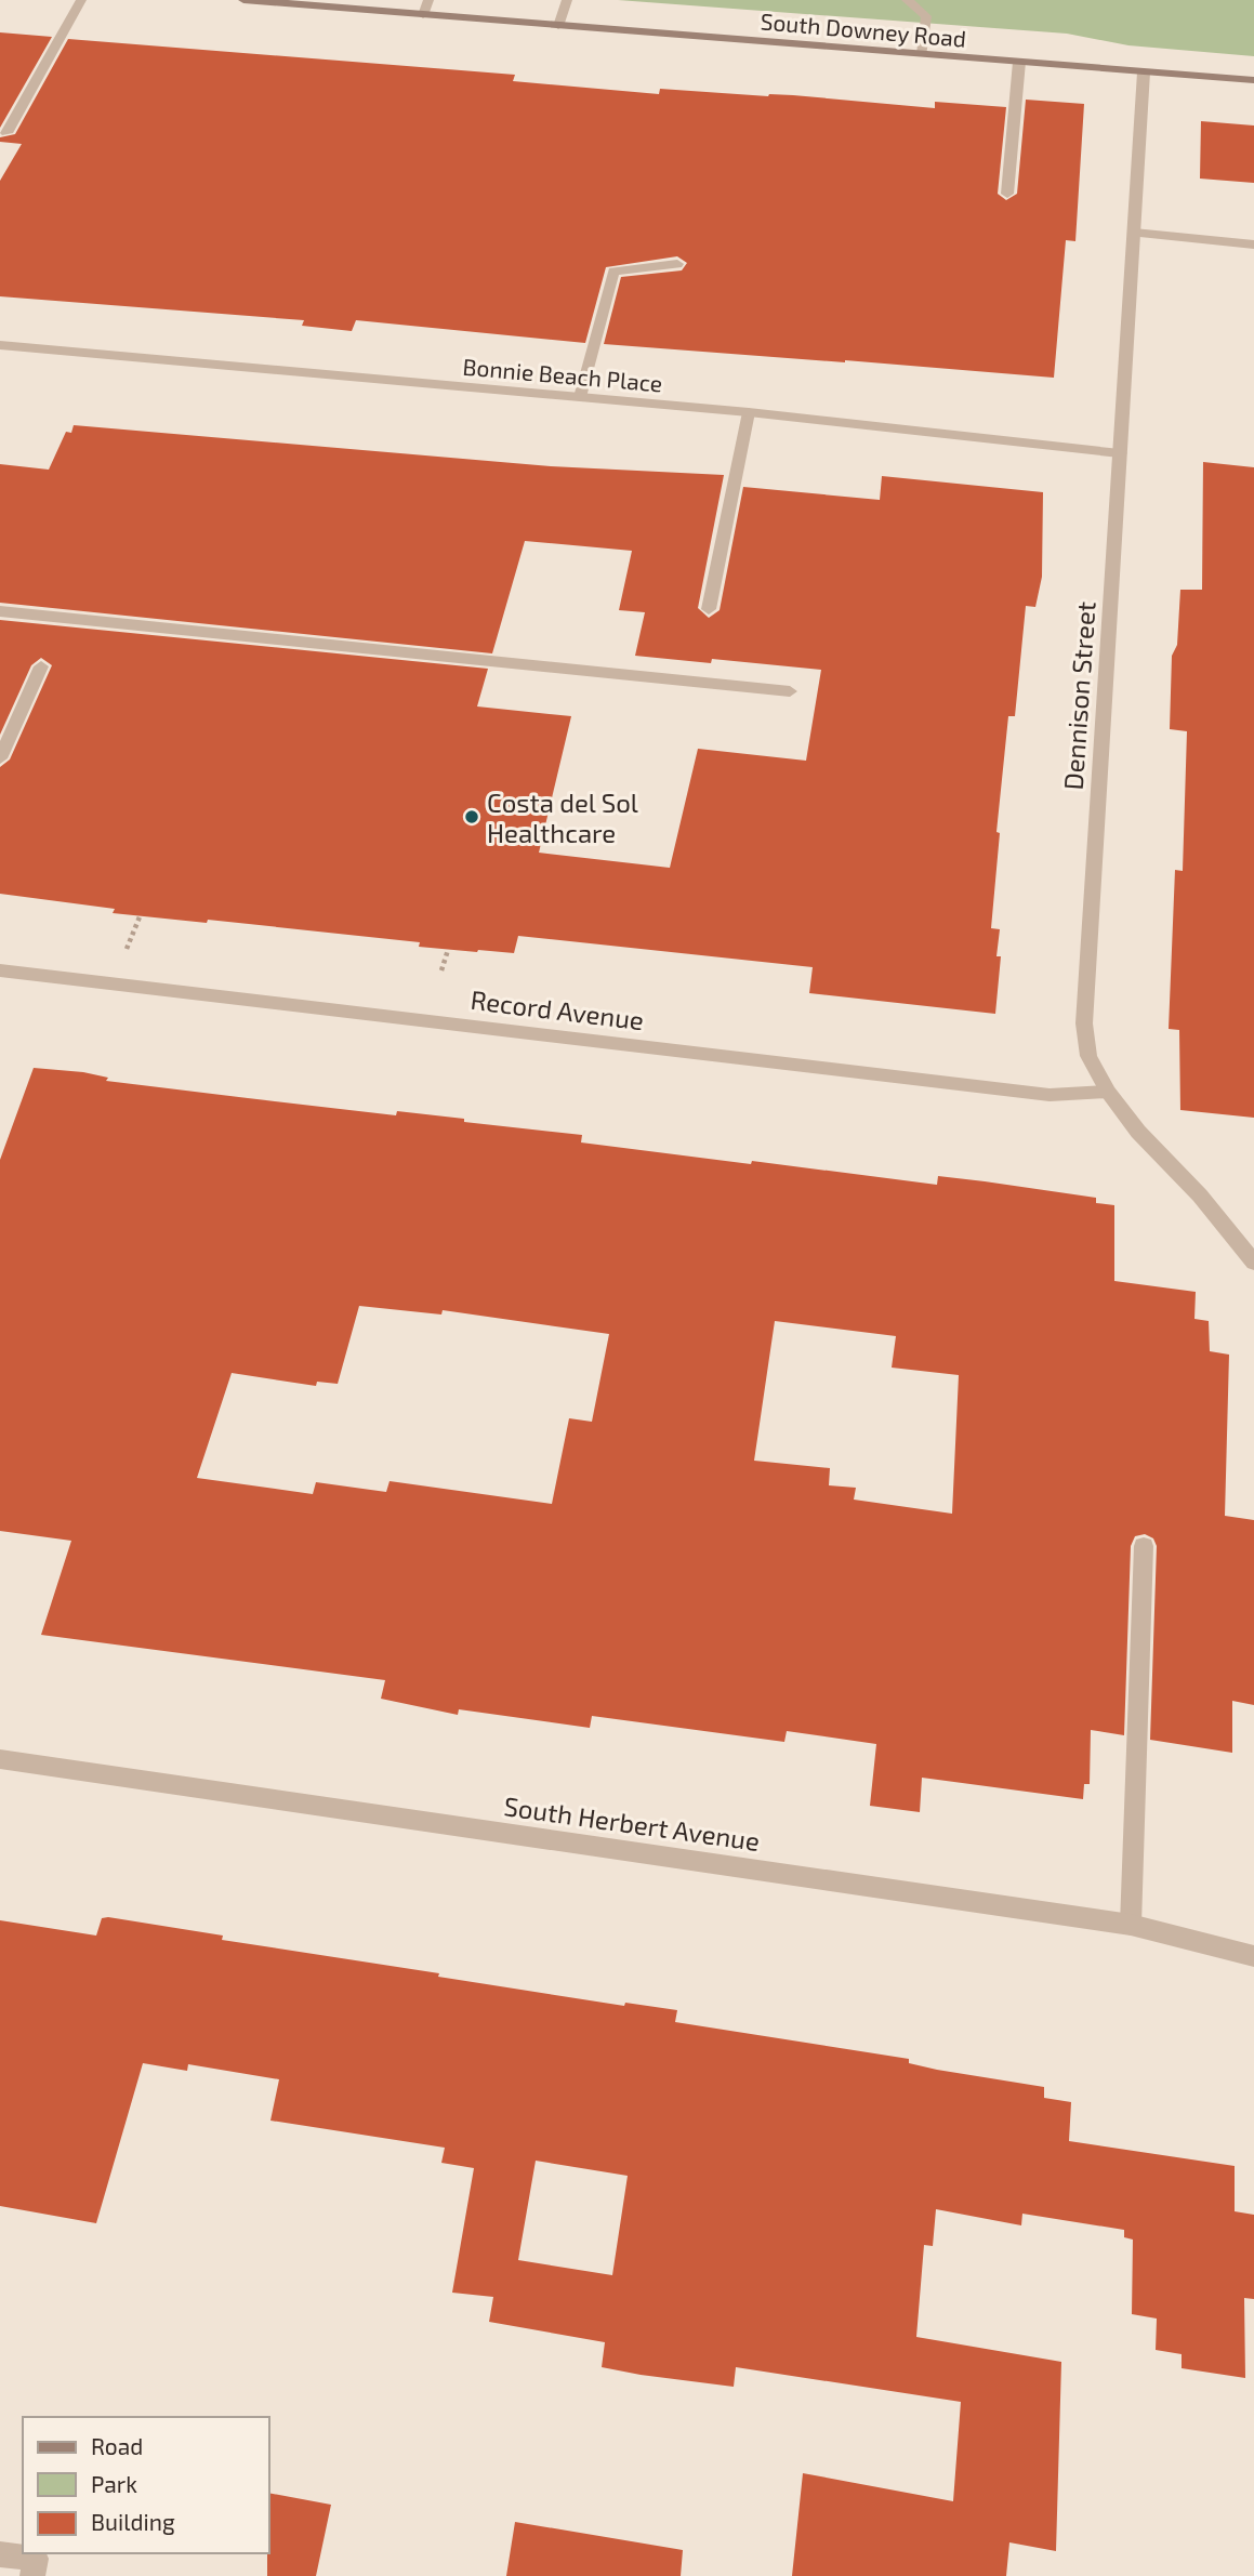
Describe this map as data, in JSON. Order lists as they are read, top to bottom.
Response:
{
  "streets": {
    "main road": ["South Downey Road"],
    "street": [
      "Bonnie Beach Place",
      "Dennison Street",
      "Record Avenue",
      "South Herbert Avenue"
    ]
  },
  "crossings": [
    ["South Downey Road", "Dennison Street"],
    ["Bonnie Beach Place", "Dennison Street"],
    ["Dennison Street", "Record Avenue"]
  ],
  "places": ["Costa del Sol Healthcare"],
  "legend": ["Road", "Park", "Building"]
}
